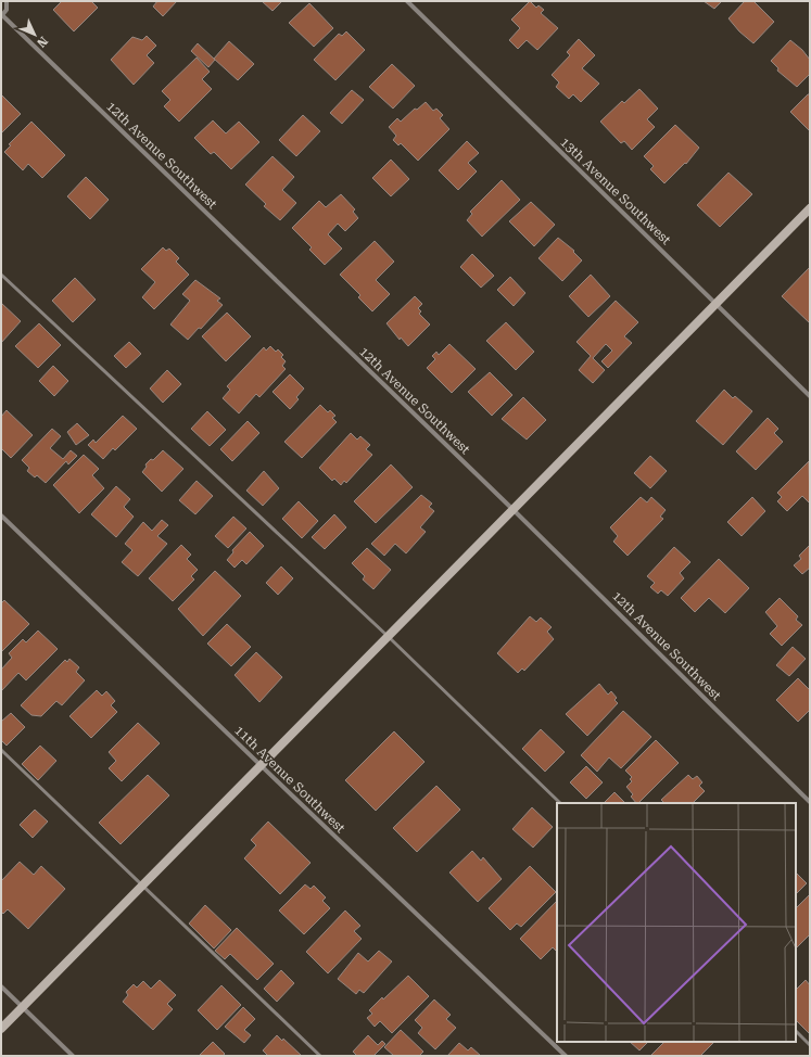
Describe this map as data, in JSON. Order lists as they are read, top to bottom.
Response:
{
  "streets": {
    "street": ["12th Avenue Southwest", "13th Avenue Southwest", "11th Avenue Southwest"]
  },
  "north": "bottom right"
}
